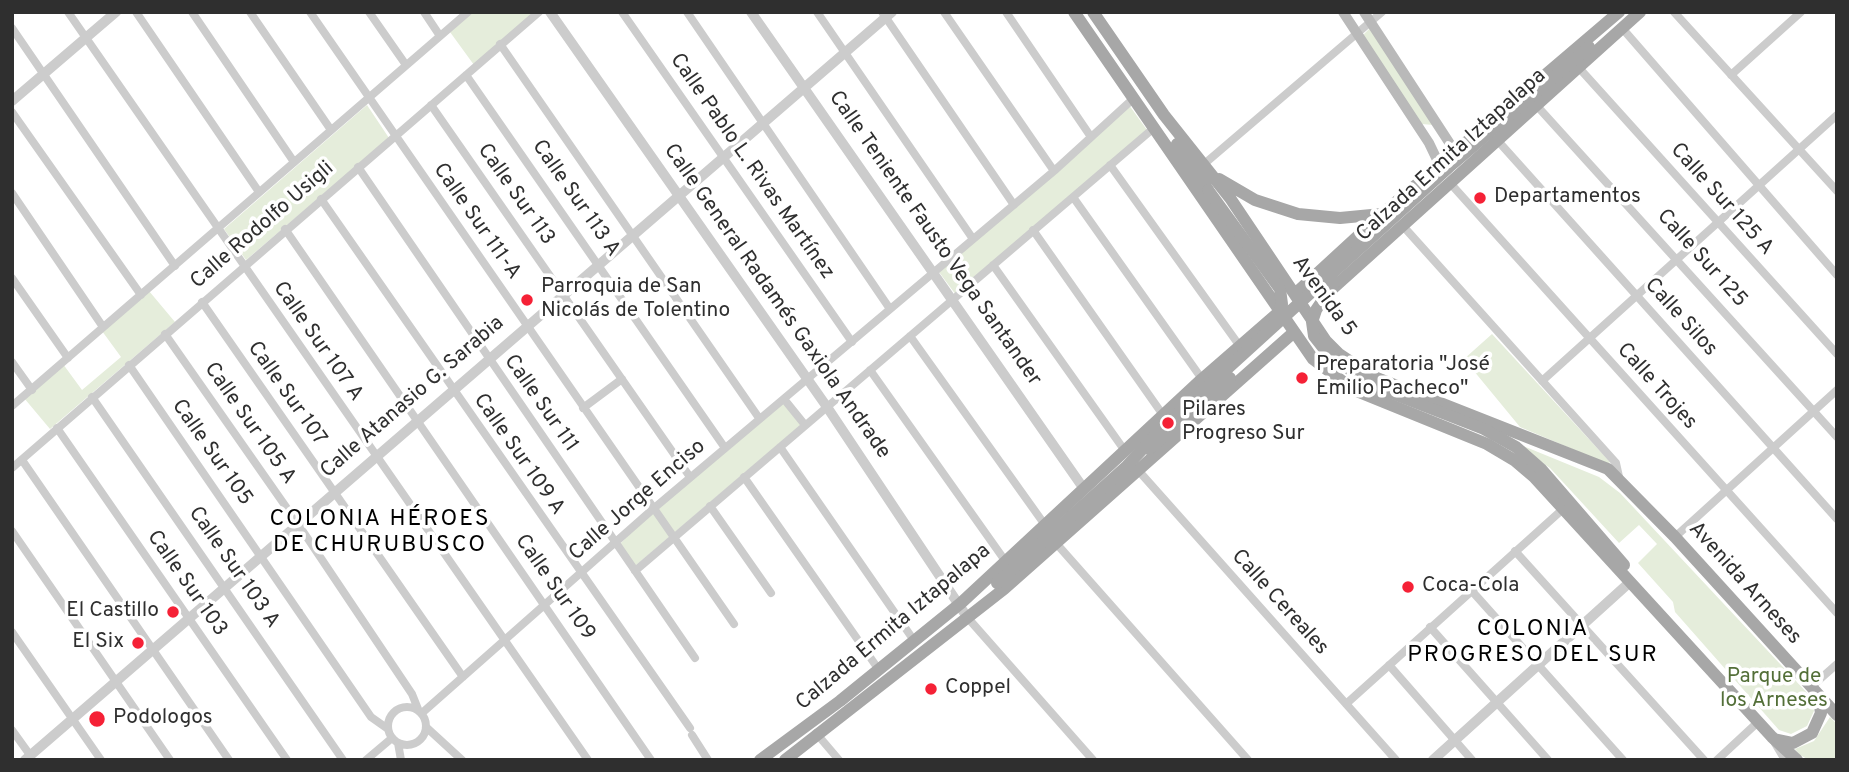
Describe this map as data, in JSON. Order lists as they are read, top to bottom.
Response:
{
  "streets": {
    "main road": ["Calzada Ermita Iztapalapa", "Avenida 5", "Avenida Arneses"],
    "street": [
      "Calle Pablo L. Rivas Martínez",
      "Calle Sur 113",
      "Calle Sur 113 A",
      "Calle Sur 125 A",
      "Calle Sur 111-A",
      "Calle Rodolfo Usigli",
      "Calle Teniente Fausto Vega Santander",
      "Calle Sur 125",
      "Calle General Radamés Gaxiola Andrade",
      "Calle Silos",
      "Calle Sur 107 A",
      "Calle Trojes",
      "Calle Sur 107",
      "Calle Atanasio G. Sarabia",
      "Calle Sur 111",
      "Calle Sur 105 A",
      "Calle Sur 105",
      "Calle Sur 109 A",
      "Calle Jorge Enciso",
      "Calle Sur 103 A",
      "Calle Sur 103",
      "Calle Sur 109",
      "Calle Cereales"
    ]
  },
  "crossings": [
    ["Calzada Ermita Iztapalapa", "Calle Sur 125 A"],
    ["Calzada Ermita Iztapalapa", "Calle Teniente Fausto Vega Santander"],
    ["Calzada Ermita Iztapalapa", "Calle Sur 125"],
    ["Calzada Ermita Iztapalapa", "Avenida 5"],
    ["Calzada Ermita Iztapalapa", "Calle General Radamés Gaxiola Andrade"],
    ["Calzada Ermita Iztapalapa", "Calle Silos"],
    ["Calzada Ermita Iztapalapa", "Calle Trojes"],
    ["Calzada Ermita Iztapalapa", "Calle Cereales"],
    ["Calle Pablo L. Rivas Martínez", "Calle Atanasio G. Sarabia"],
    ["Calle Pablo L. Rivas Martínez", "Calle Jorge Enciso"],
    ["Calle Sur 113", "Calle Rodolfo Usigli"],
    ["Calle Sur 113", "Calle Atanasio G. Sarabia"],
    ["Calle Sur 113", "Calle Jorge Enciso"],
    ["Calle Sur 113 A", "Calle Rodolfo Usigli"],
    ["Calle Sur 113 A", "Calle Atanasio G. Sarabia"],
    ["Calle Sur 113 A", "Calle Jorge Enciso"],
    ["Calle Sur 111-A", "Calle Rodolfo Usigli"],
    ["Calle Sur 111-A", "Calle Atanasio G. Sarabia"],
    ["Calle Sur 111-A", "Calle Jorge Enciso"],
    ["Calle Rodolfo Usigli", "Calle Sur 107 A"],
    ["Calle Rodolfo Usigli", "Calle Sur 107"],
    ["Calle Rodolfo Usigli", "Calle Sur 111"],
    ["Calle Rodolfo Usigli", "Calle Sur 105 A"],
    ["Calle Rodolfo Usigli", "Calle Sur 105"],
    ["Calle Rodolfo Usigli", "Calle Sur 109 A"],
    ["Calle Rodolfo Usigli", "Calle Sur 103 A"],
    ["Calle Rodolfo Usigli", "Calle Sur 103"],
    ["Calle Rodolfo Usigli", "Calle Sur 109"],
    ["Calle Teniente Fausto Vega Santander", "Calle Atanasio G. Sarabia"],
    ["Calle Teniente Fausto Vega Santander", "Calle Jorge Enciso"],
    ["Avenida 5", "Calle Jorge Enciso"],
    ["Avenida 5", "Avenida Arneses"],
    ["Calle General Radamés Gaxiola Andrade", "Calle Atanasio G. Sarabia"],
    ["Calle General Radamés Gaxiola Andrade", "Calle Jorge Enciso"],
    ["Calle Sur 107 A", "Calle Atanasio G. Sarabia"],
    ["Calle Sur 107 A", "Calle Jorge Enciso"],
    ["Calle Sur 107", "Calle Atanasio G. Sarabia"],
    ["Calle Sur 107", "Calle Jorge Enciso"],
    ["Calle Atanasio G. Sarabia", "Calle Sur 111"],
    ["Calle Atanasio G. Sarabia", "Calle Sur 105 A"],
    ["Calle Atanasio G. Sarabia", "Calle Sur 105"],
    ["Calle Atanasio G. Sarabia", "Calle Sur 109 A"],
    ["Calle Atanasio G. Sarabia", "Calle Sur 103 A"],
    ["Calle Atanasio G. Sarabia", "Calle Sur 103"],
    ["Calle Atanasio G. Sarabia", "Calle Sur 109"],
    ["Calle Sur 111", "Calle Jorge Enciso"],
    ["Calle Sur 105 A", "Calle Sur 105"],
    ["Calle Sur 105 A", "Calle Jorge Enciso"],
    ["Calle Sur 105", "Calle Jorge Enciso"],
    ["Calle Sur 109 A", "Calle Jorge Enciso"],
    ["Calle Jorge Enciso", "Calle Sur 109"]
  ],
  "districts": ["COLONIA HÉROES DE CHURUBUSCO", "COLONIA PROGRESO DEL SUR"],
  "parks": ["Parque de los Arneses"],
  "places": [
    "Departamentos",
    "Parroquia de San Nicolás de Tolentino",
    "Preparatoria \"José Emilio Pacheco\"",
    "Pilares Progreso Sur",
    "Coca-Cola",
    "El Castillo",
    "El Six",
    "Coppel",
    "Podologos"
  ]
}
